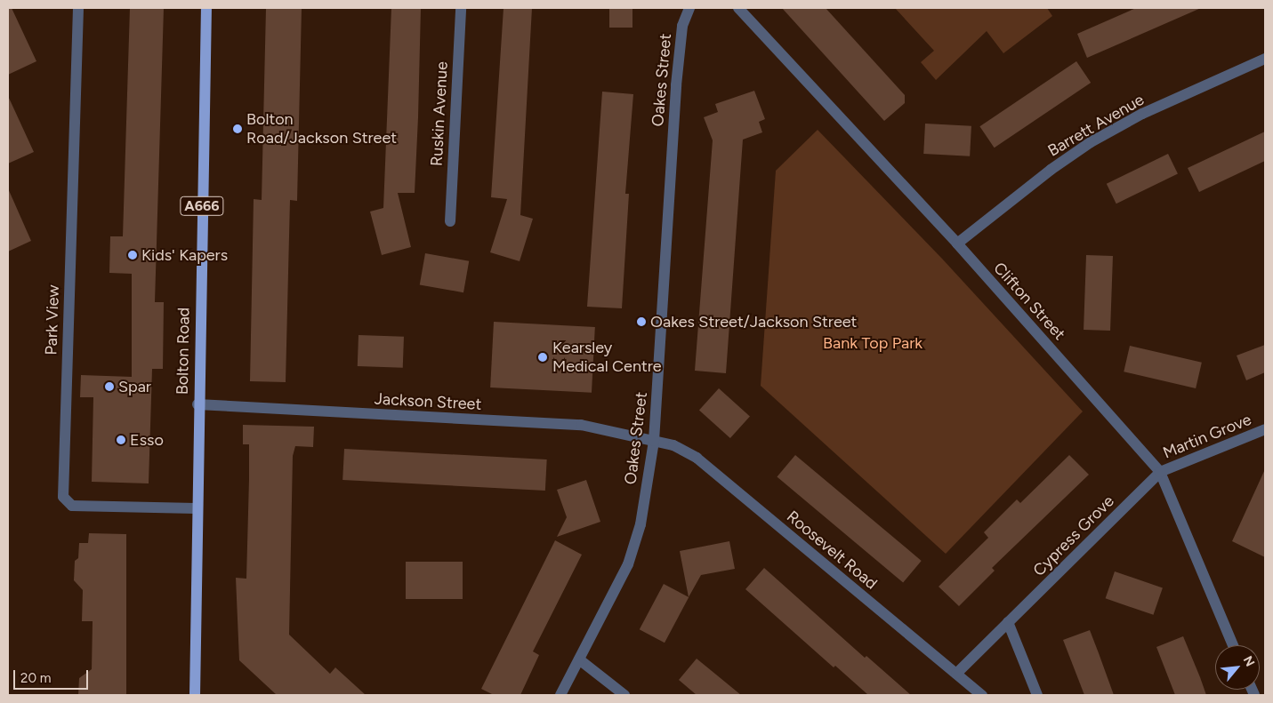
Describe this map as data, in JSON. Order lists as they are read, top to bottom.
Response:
{
  "streets": {
    "main road": ["A666", "Bolton Road"],
    "street": [
      "Oakes Street",
      "Ruskin Avenue",
      "Barrett Avenue",
      "Clifton Street",
      "Park View",
      "Jackson Street",
      "Martin Grove",
      "Cypress Grove",
      "Roosevelt Road"
    ]
  },
  "crossings": [
    ["Oakes Street", "Jackson Street"],
    ["Oakes Street", "Roosevelt Road"],
    ["Barrett Avenue", "Clifton Street"],
    ["Clifton Street", "Martin Grove"],
    ["Clifton Street", "Cypress Grove"],
    ["Park View", "Bolton Road"],
    ["Bolton Road", "Jackson Street"],
    ["Jackson Street", "Roosevelt Road"],
    ["Martin Grove", "Cypress Grove"],
    ["Cypress Grove", "Roosevelt Road"]
  ],
  "parks": ["Bank Top Park"],
  "places": [
    "Bolton Road/Jackson Street",
    "Kids' Kapers",
    "Oakes Street/Jackson Street",
    "Kearsley Medical Centre",
    "Spar",
    "Esso"
  ],
  "scale_bar": "20 m",
  "north": "top right"
}
